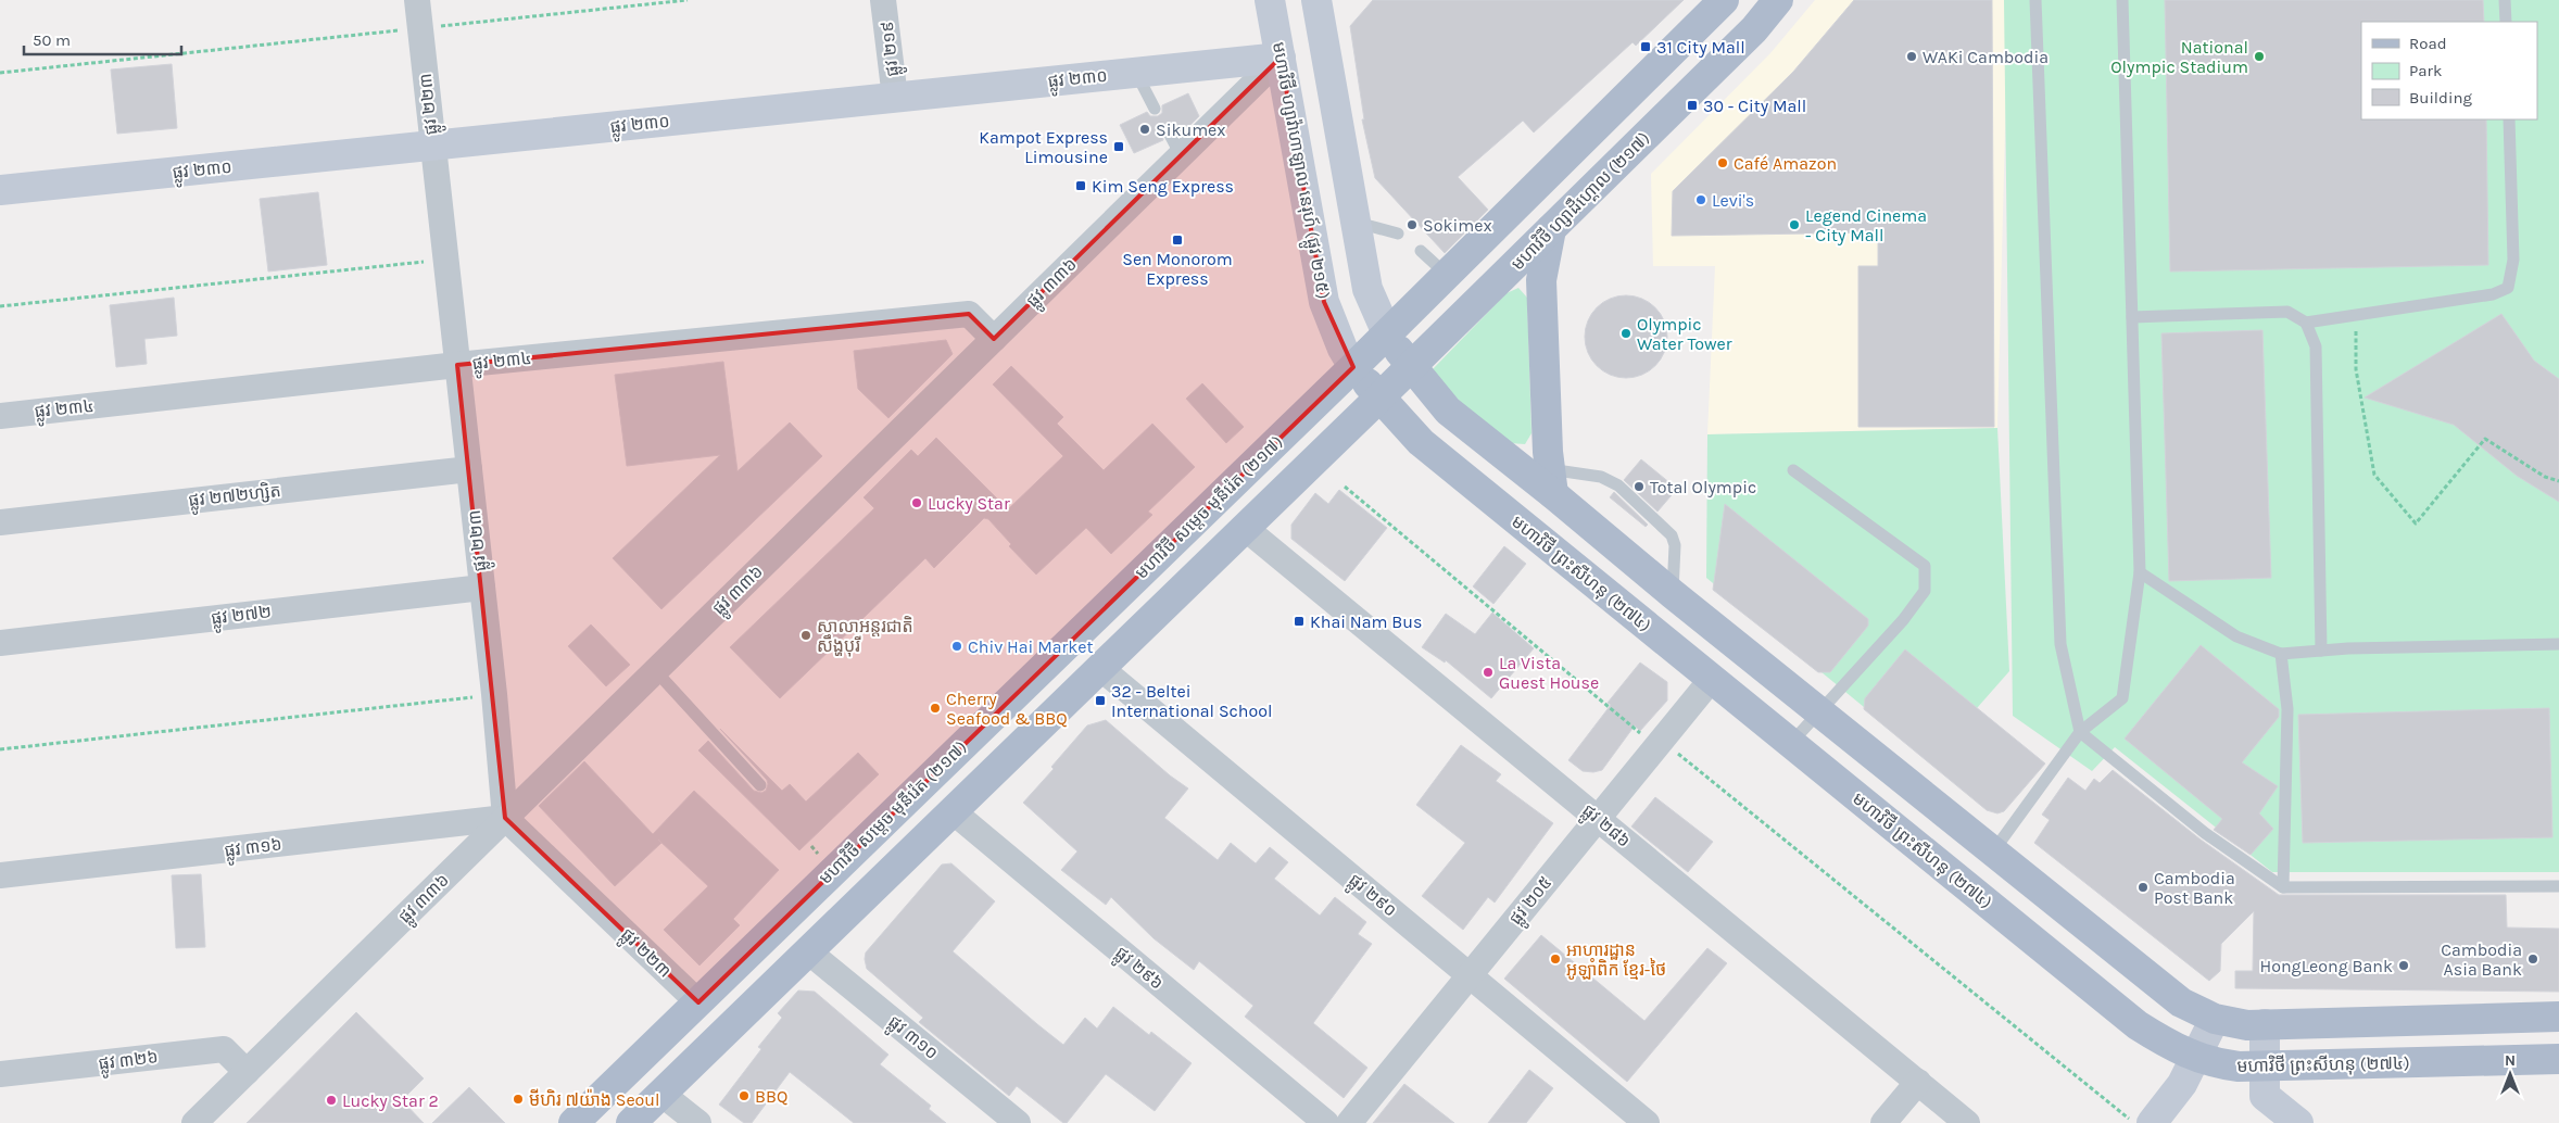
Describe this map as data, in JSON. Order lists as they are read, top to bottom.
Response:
{
  "streets": {
    "main road": ["មហាវិថី ហ្សាដឹហ្គោល (២១៧)", "មហាវិថី សម្តេច មុនីរ៉េត (២១៧)", "មហាវិថី ព្រះសីហនុ (២៧៤)"],
    "street": [
      "ផ្លូវ ២១៩",
      "ផ្លូវ ២៣០",
      "ផ្លូវ ២២៣",
      "មហាវិថី ហ្សាវ៉ាហាឡាល នេរុហ៍ (ផ្លូវ ២១៥)",
      "ផ្លូវ ៣៣៦",
      "ផ្លូវ ២៣៤",
      "ផ្លូវ ២៧២ហ្សិត",
      "ផ្លូវ ២៧២",
      "ផ្លូវ ២៨៦",
      "ផ្លូវ ៣១៦",
      "ផ្លូវ ២៩០",
      "ផ្លូវ ២០៥",
      "ផ្លូវ ២៩៦",
      "ផ្លូវ ៣១០",
      "ផ្លូវ ៣២៦"
    ]
  },
  "crossings": [
    ["ផ្លូវ ២១៩", "ផ្លូវ ២៣០"],
    ["ផ្លូវ ២៣០", "ផ្លូវ ២២៣"],
    ["ផ្លូវ ២៣០", "មហាវិថី ហ្សាវ៉ាហាឡាល នេរុហ៍ (ផ្លូវ ២១៥)"],
    ["ផ្លូវ ២៣០", "ផ្លូវ ៣៣៦"],
    ["ផ្លូវ ២២៣", "ផ្លូវ ៣៣៦"],
    ["ផ្លូវ ២២៣", "ផ្លូវ ២៣៤"],
    ["ផ្លូវ ២២៣", "ផ្លូវ ២៧២ហ្សិត"],
    ["ផ្លូវ ២២៣", "មហាវិថី សម្តេច មុនីរ៉េត (២១៧)"],
    ["ផ្លូវ ២២៣", "ផ្លូវ ២៧២"],
    ["ផ្លូវ ២២៣", "ផ្លូវ ៣១៦"],
    ["មហាវិថី ហ្សាវ៉ាហាឡាល នេរុហ៍ (ផ្លូវ ២១៥)", "ផ្លូវ ៣៣៦"],
    ["មហាវិថី ហ្សាវ៉ាហាឡាល នេរុហ៍ (ផ្លូវ ២១៥)", "មហាវិថី សម្តេច មុនីរ៉េត (២១៧)"],
    ["មហាវិថី ហ្សាវ៉ាហាឡាល នេរុហ៍ (ផ្លូវ ២១៥)", "មហាវិថី ព្រះសីហនុ (២៧៤)"],
    ["មហាវិថី ហ្សាដឹហ្គោល (២១៧)", "មហាវិថី ព្រះសីហនុ (២៧៤)"],
    ["ផ្លូវ ៣៣៦", "ផ្លូវ ២៣៤"],
    ["ផ្លូវ ៣៣៦", "ផ្លូវ ៣១៦"],
    ["ផ្លូវ ៣៣៦", "ផ្លូវ ៣២៦"],
    ["មហាវិថី សម្តេច មុនីរ៉េត (២១៧)", "មហាវិថី ព្រះសីហនុ (២៧៤)"],
    ["មហាវិថី ព្រះសីហនុ (២៧៤)", "ផ្លូវ ២០៥"],
    ["ផ្លូវ ២៨៦", "ផ្លូវ ២០៥"],
    ["ផ្លូវ ២៩០", "ផ្លូវ ២០៥"]
  ],
  "places": {
    "transit": [
      "31 City Mall",
      "30 - City Mall",
      "Kampot Express Limousine",
      "Kim Seng Express",
      "Sen Monorom Express",
      "Khai Nam Bus",
      "32 - Beltei International School"
    ],
    "other": [
      "WAKi Cambodia",
      "National Olympic Stadium",
      "Sikumex",
      "Café Amazon",
      "Levi's",
      "Sokimex",
      "Legend Cinema - City Mall",
      "Olympic Water Tower",
      "Total Olympic",
      "Lucky Star",
      "សាលាអន្តរជាតិ សឹង្ហបុរី",
      "Chiv Hai Market",
      "La Vista Guest House",
      "Cherry Seafood & BBQ",
      "Cambodia Post Bank",
      "អាហារដ្ឋាន អូឡាំពិក ខ្មែរ-ថៃ",
      "Cambodia Asia Bank",
      "HongLeong Bank",
      "BBQ",
      "មីហិរ ៧យ៉ាង Seoul",
      "Lucky Star 2"
    ]
  },
  "legend": ["Road", "Park", "Building"],
  "scale_bar": "50 m",
  "north": "top"
}
